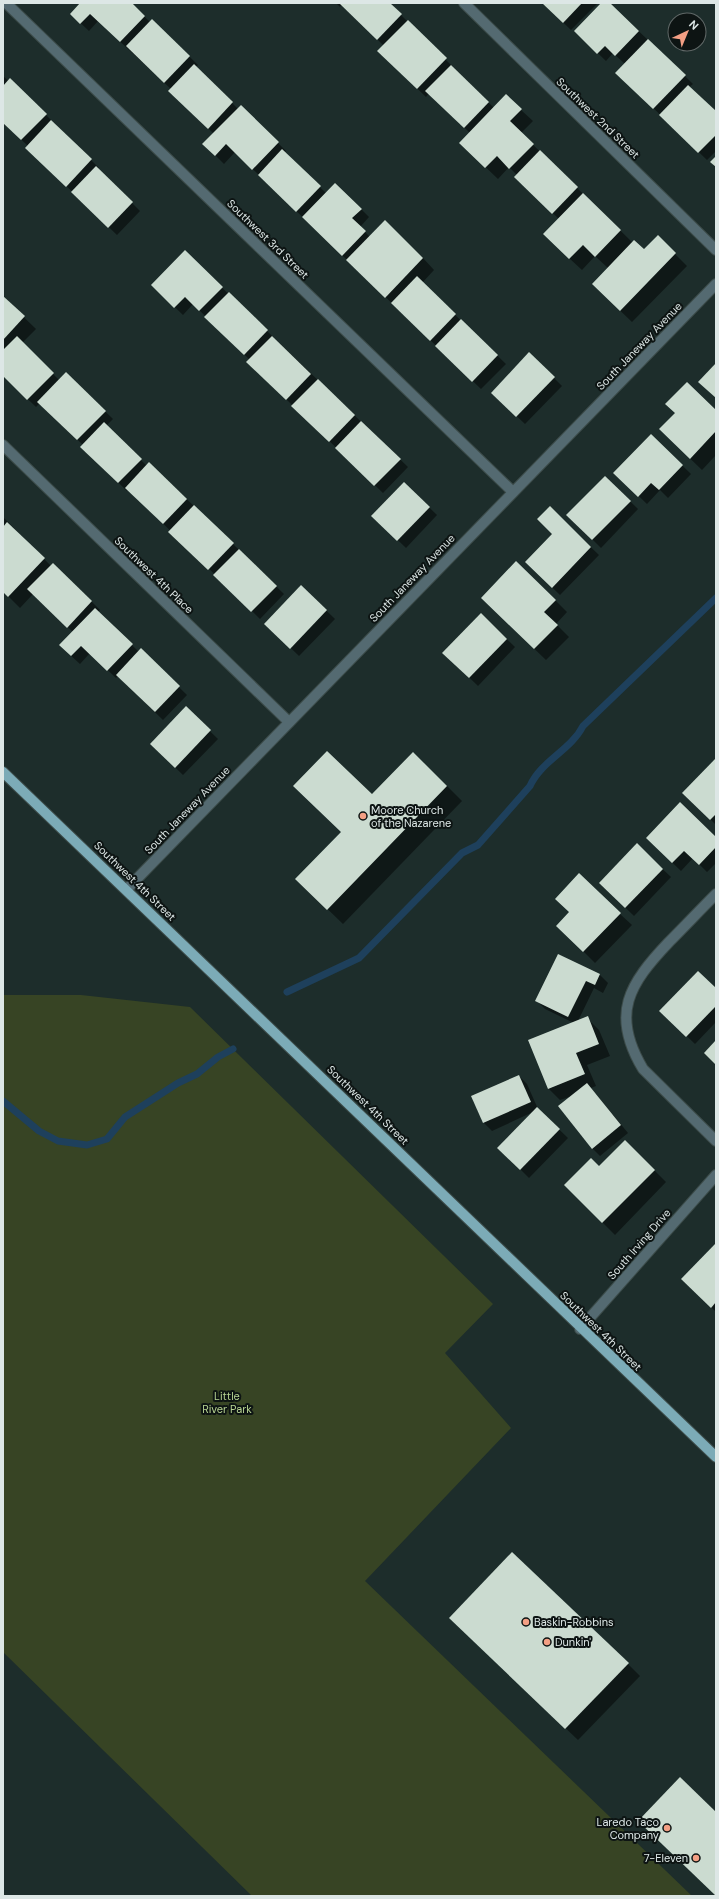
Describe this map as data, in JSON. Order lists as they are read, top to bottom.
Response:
{
  "streets": {
    "main road": ["Southwest 4th Street"],
    "street": [
      "Southwest 2nd Street",
      "Southwest 3rd Street",
      "South Janeway Avenue",
      "Southwest 4th Place",
      "South Irving Drive"
    ]
  },
  "crossings": [
    ["Southwest 3rd Street", "South Janeway Avenue"],
    ["South Janeway Avenue", "Southwest 4th Place"],
    ["South Janeway Avenue", "Southwest 4th Street"],
    ["Southwest 4th Street", "South Irving Drive"]
  ],
  "parks": ["Little River Park"],
  "places": [
    "Moore Church of the Nazarene",
    "Baskin-Robbins",
    "Dunkin'",
    "Laredo Taco Company",
    "7-Eleven"
  ],
  "north": "top right"
}
